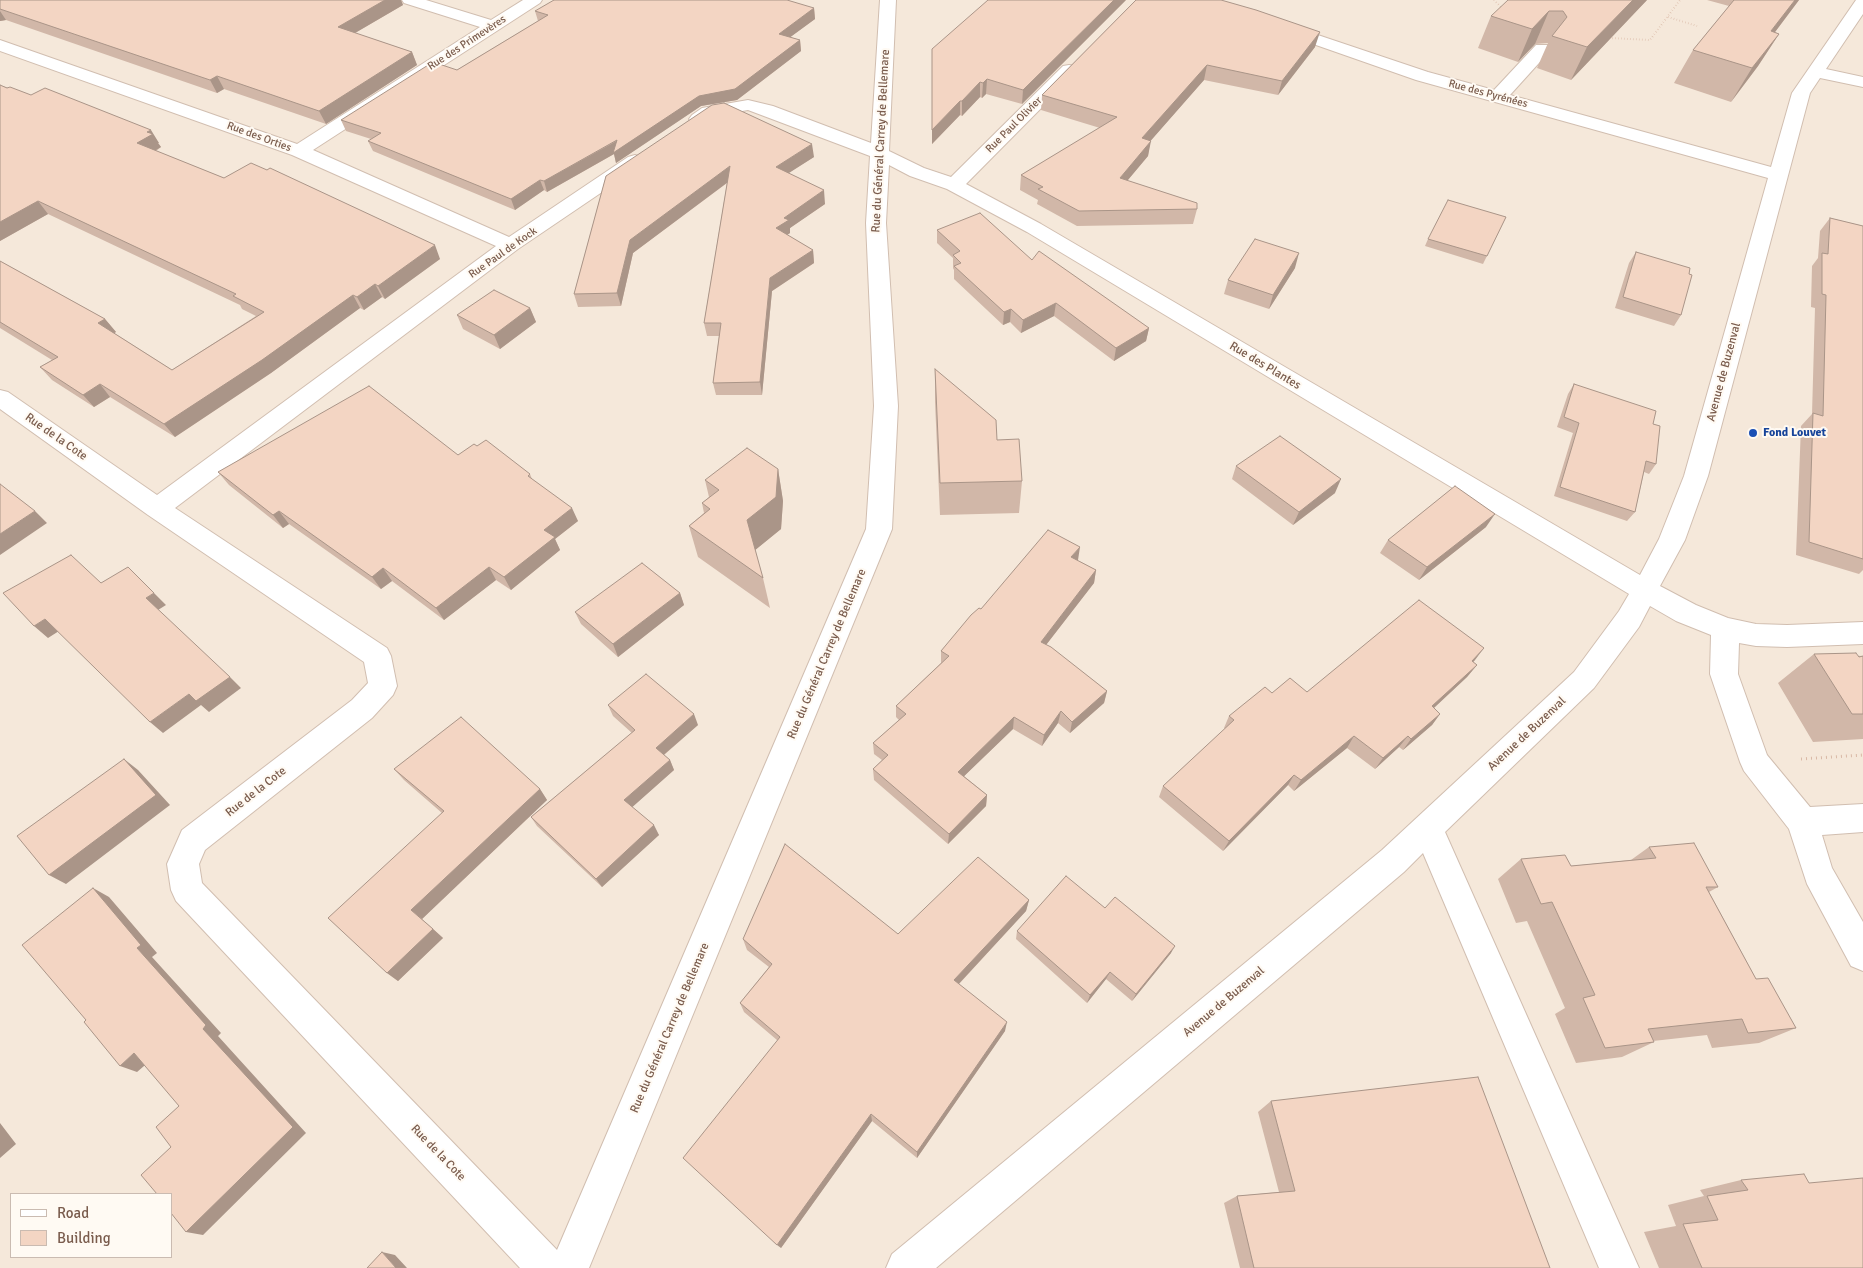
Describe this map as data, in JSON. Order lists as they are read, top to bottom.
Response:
{
  "streets": {
    "street": [
      "Rue des Primevères",
      "Rue des Pyrénées",
      "Rue Paul Olivier",
      "Rue des Orties",
      "Rue du Général Carrey de Bellemare",
      "Rue Paul de Kock",
      "Rue des Plantes",
      "Avenue de Buzenval",
      "Rue de la Cote"
    ]
  },
  "crossings": [
    ["Rue des Primevères", "Rue des Orties"],
    ["Rue des Pyrénées", "Avenue de Buzenval"],
    ["Rue Paul Olivier", "Rue des Plantes"],
    ["Rue des Orties", "Rue Paul de Kock"],
    ["Rue du Général Carrey de Bellemare", "Rue des Plantes"],
    ["Rue Paul de Kock", "Rue de la Cote"],
    ["Rue des Plantes", "Avenue de Buzenval"]
  ],
  "places": ["Fond Louvet"],
  "legend": ["Road", "Building"]
}
